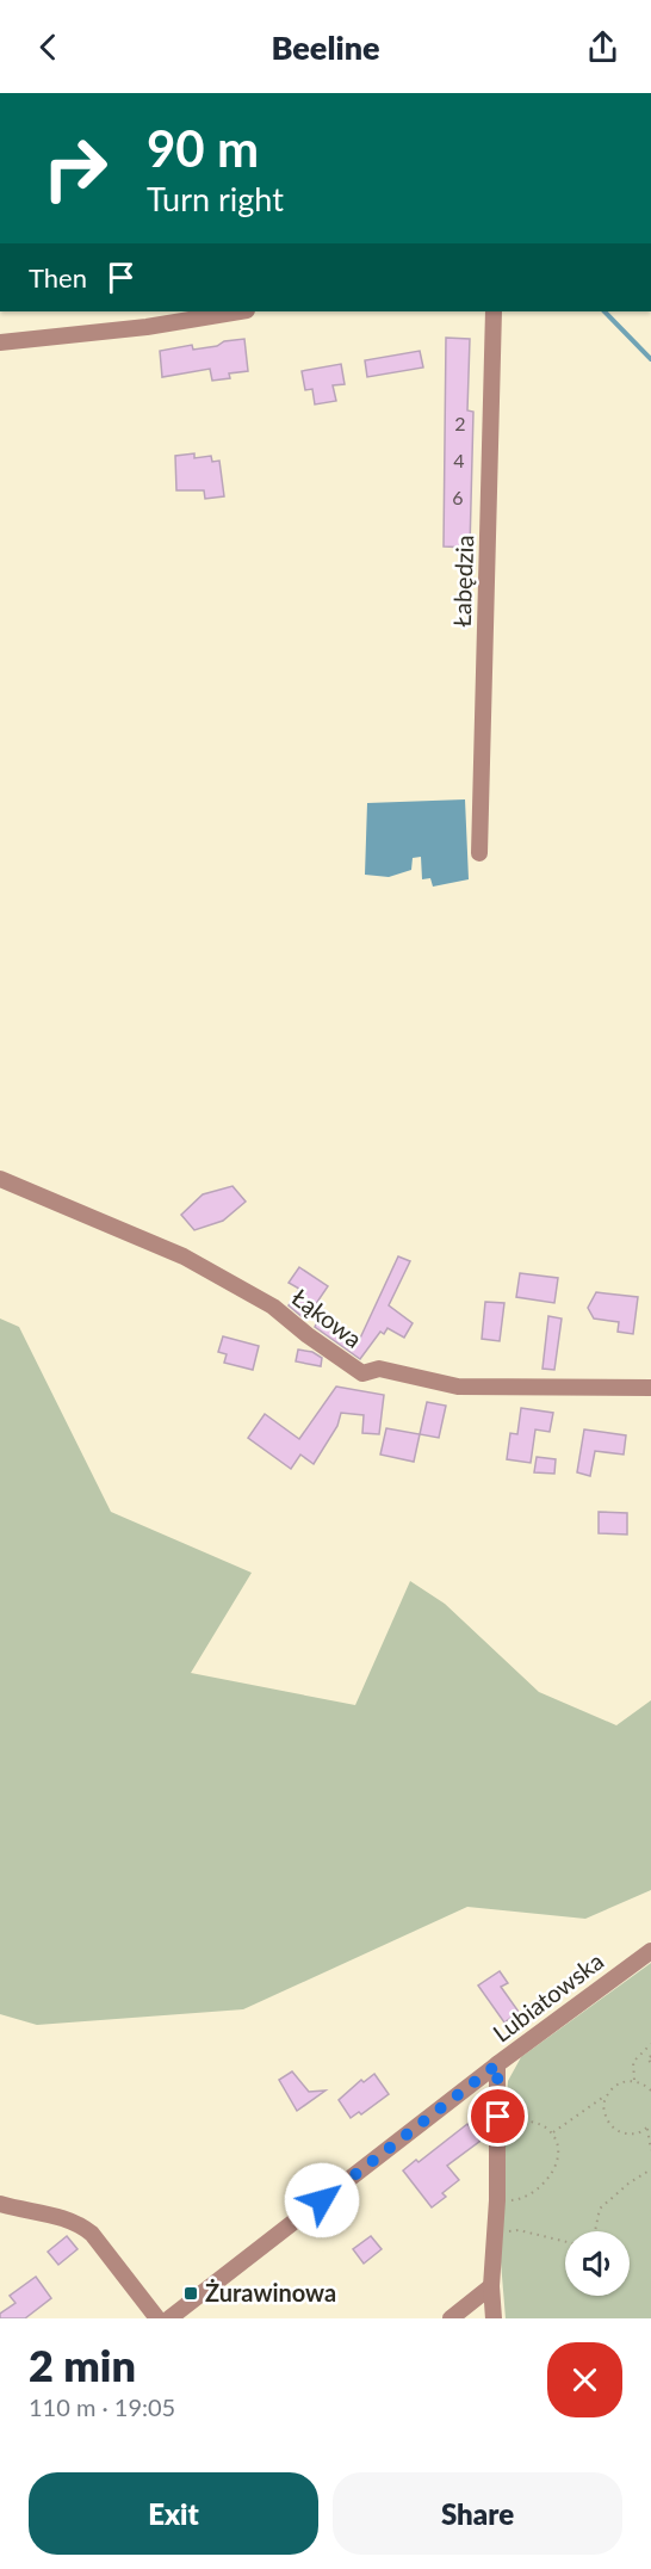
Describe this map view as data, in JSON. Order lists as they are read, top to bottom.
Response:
{
  "streets": {
    "street": ["Łabędzia", "Łąkowa", "Lubiatowska"]
  },
  "places": {
    "transit": ["Żurawinowa"]
  },
  "house_numbers": ["2", "4", "6"],
  "page": {
    "header": "Beeline",
    "turn": ["90 m", "Turn right"],
    "then": "Then",
    "heading": ["2 min", "110 m · 19:05"],
    "buttons": ["Exit", "Share"]
  }
}
